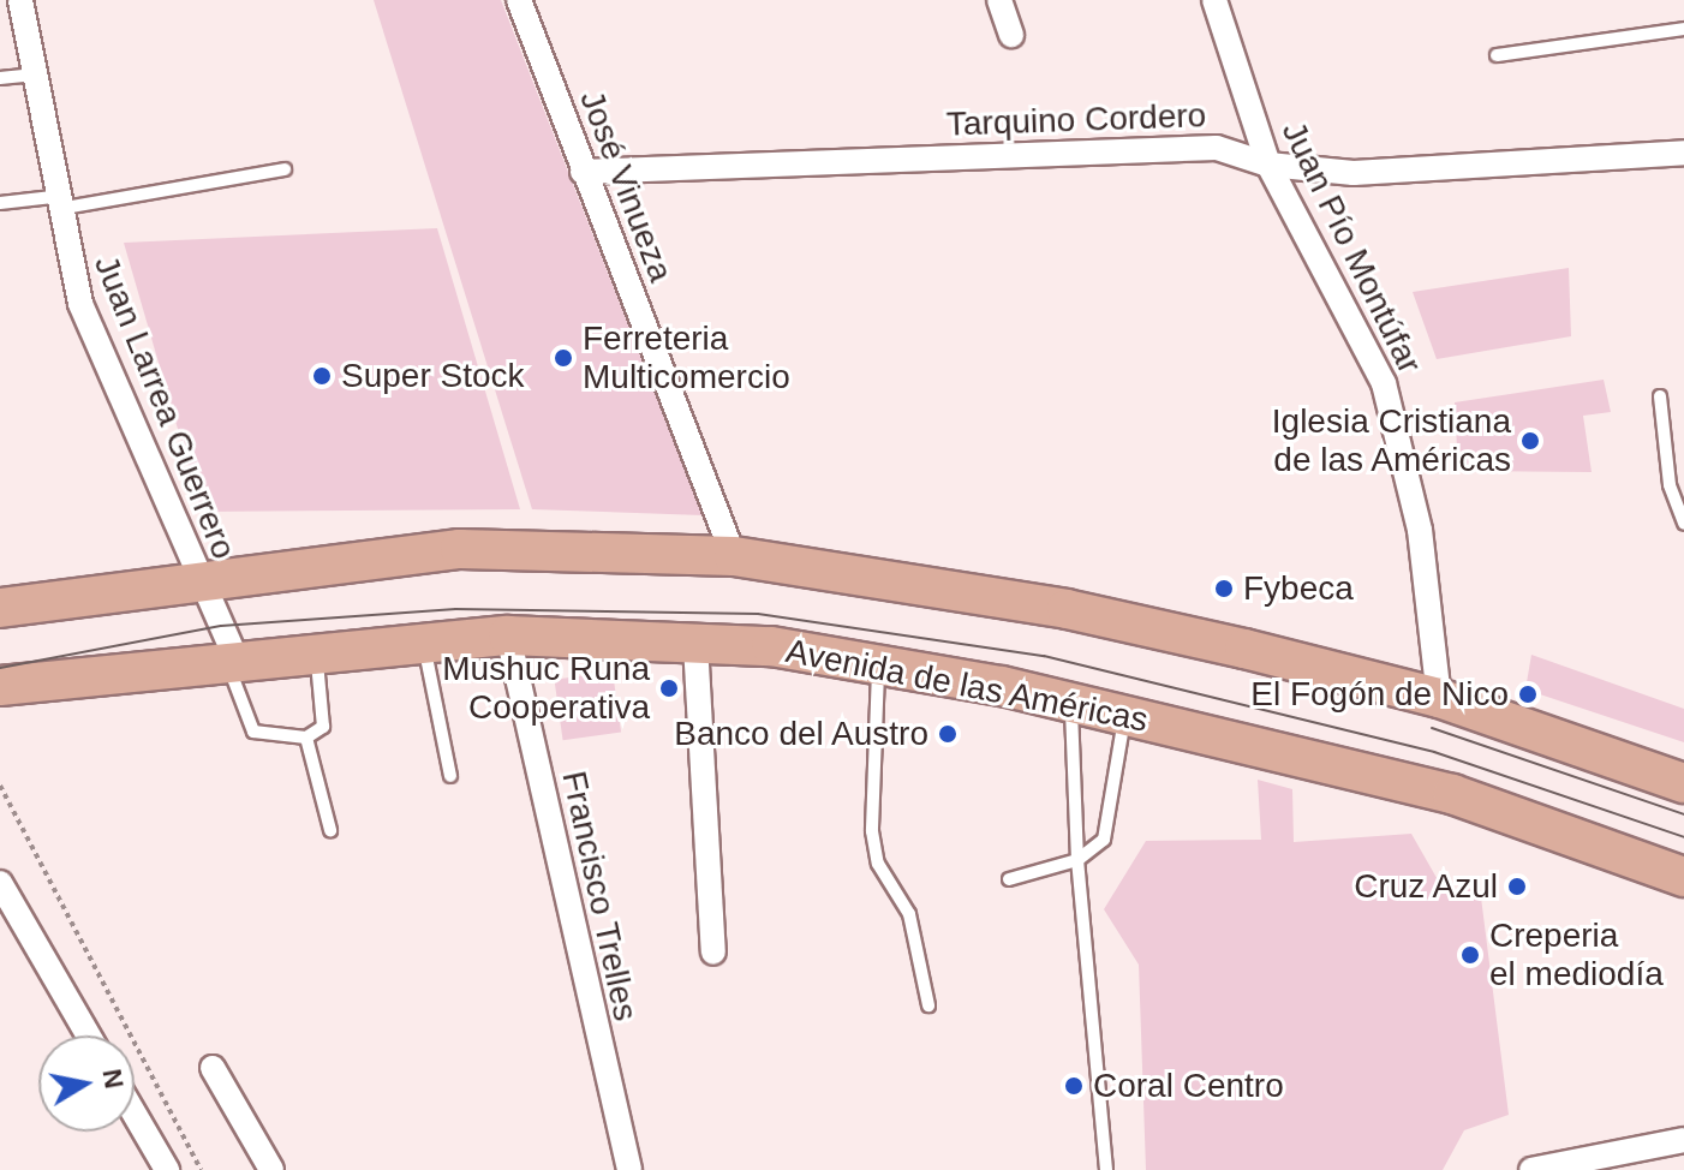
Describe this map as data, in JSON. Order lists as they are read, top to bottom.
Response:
{
  "streets": {
    "main road": ["Avenida de las Américas"],
    "street": [
      "Tarquino Cordero",
      "José Vinueza",
      "Juan Pío Montúfar",
      "Juan Larrea Guerrero",
      "Francisco Trelles"
    ]
  },
  "crossings": [
    ["Tarquino Cordero", "José Vinueza"],
    ["Tarquino Cordero", "Juan Pío Montúfar"],
    ["Juan Larrea Guerrero", "Avenida de las Américas"],
    ["Avenida de las Américas", "Francisco Trelles"]
  ],
  "places": [
    "Ferreteria Multicomercio",
    "Super Stock",
    "Iglesia Cristiana de las Américas",
    "Fybeca",
    "Mushuc Runa Cooperativa",
    "El Fogón de Nico",
    "Banco del Austro",
    "Cruz Azul",
    "Creperia el mediodía",
    "Coral Centro"
  ],
  "north": "right"
}
